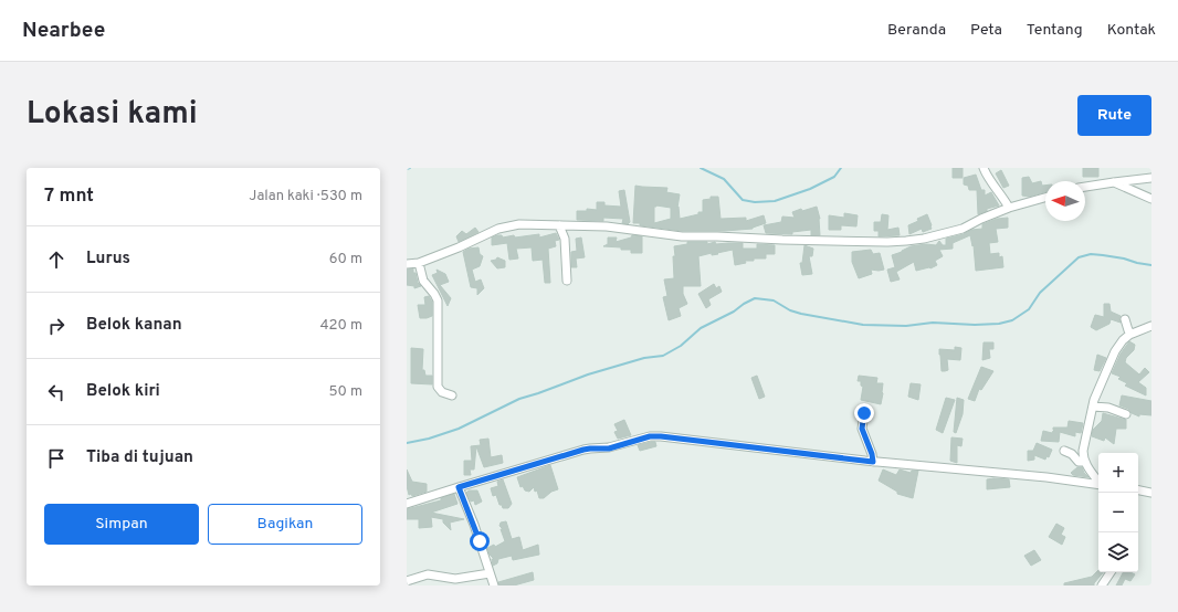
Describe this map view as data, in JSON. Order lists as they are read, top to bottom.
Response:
{
  "north": "left",
  "page": {
    "header": "Nearbee",
    "nav": [
      "Beranda",
      "Peta",
      "Tentang",
      "Kontak"
    ],
    "title": "Lokasi kami",
    "buttons": [
      "Rute",
      ["Simpan", "Bagikan"]
    ],
    "heading": ["7 mnt", "Jalan kaki · 530 m"],
    "list": [
      ["Lurus", "60 m"],
      ["Belok kanan", "420 m"],
      ["Belok kiri", "50 m"],
      "Tiba di tujuan"
    ],
    "map_buttons": ["+", "−"]
  }
}
